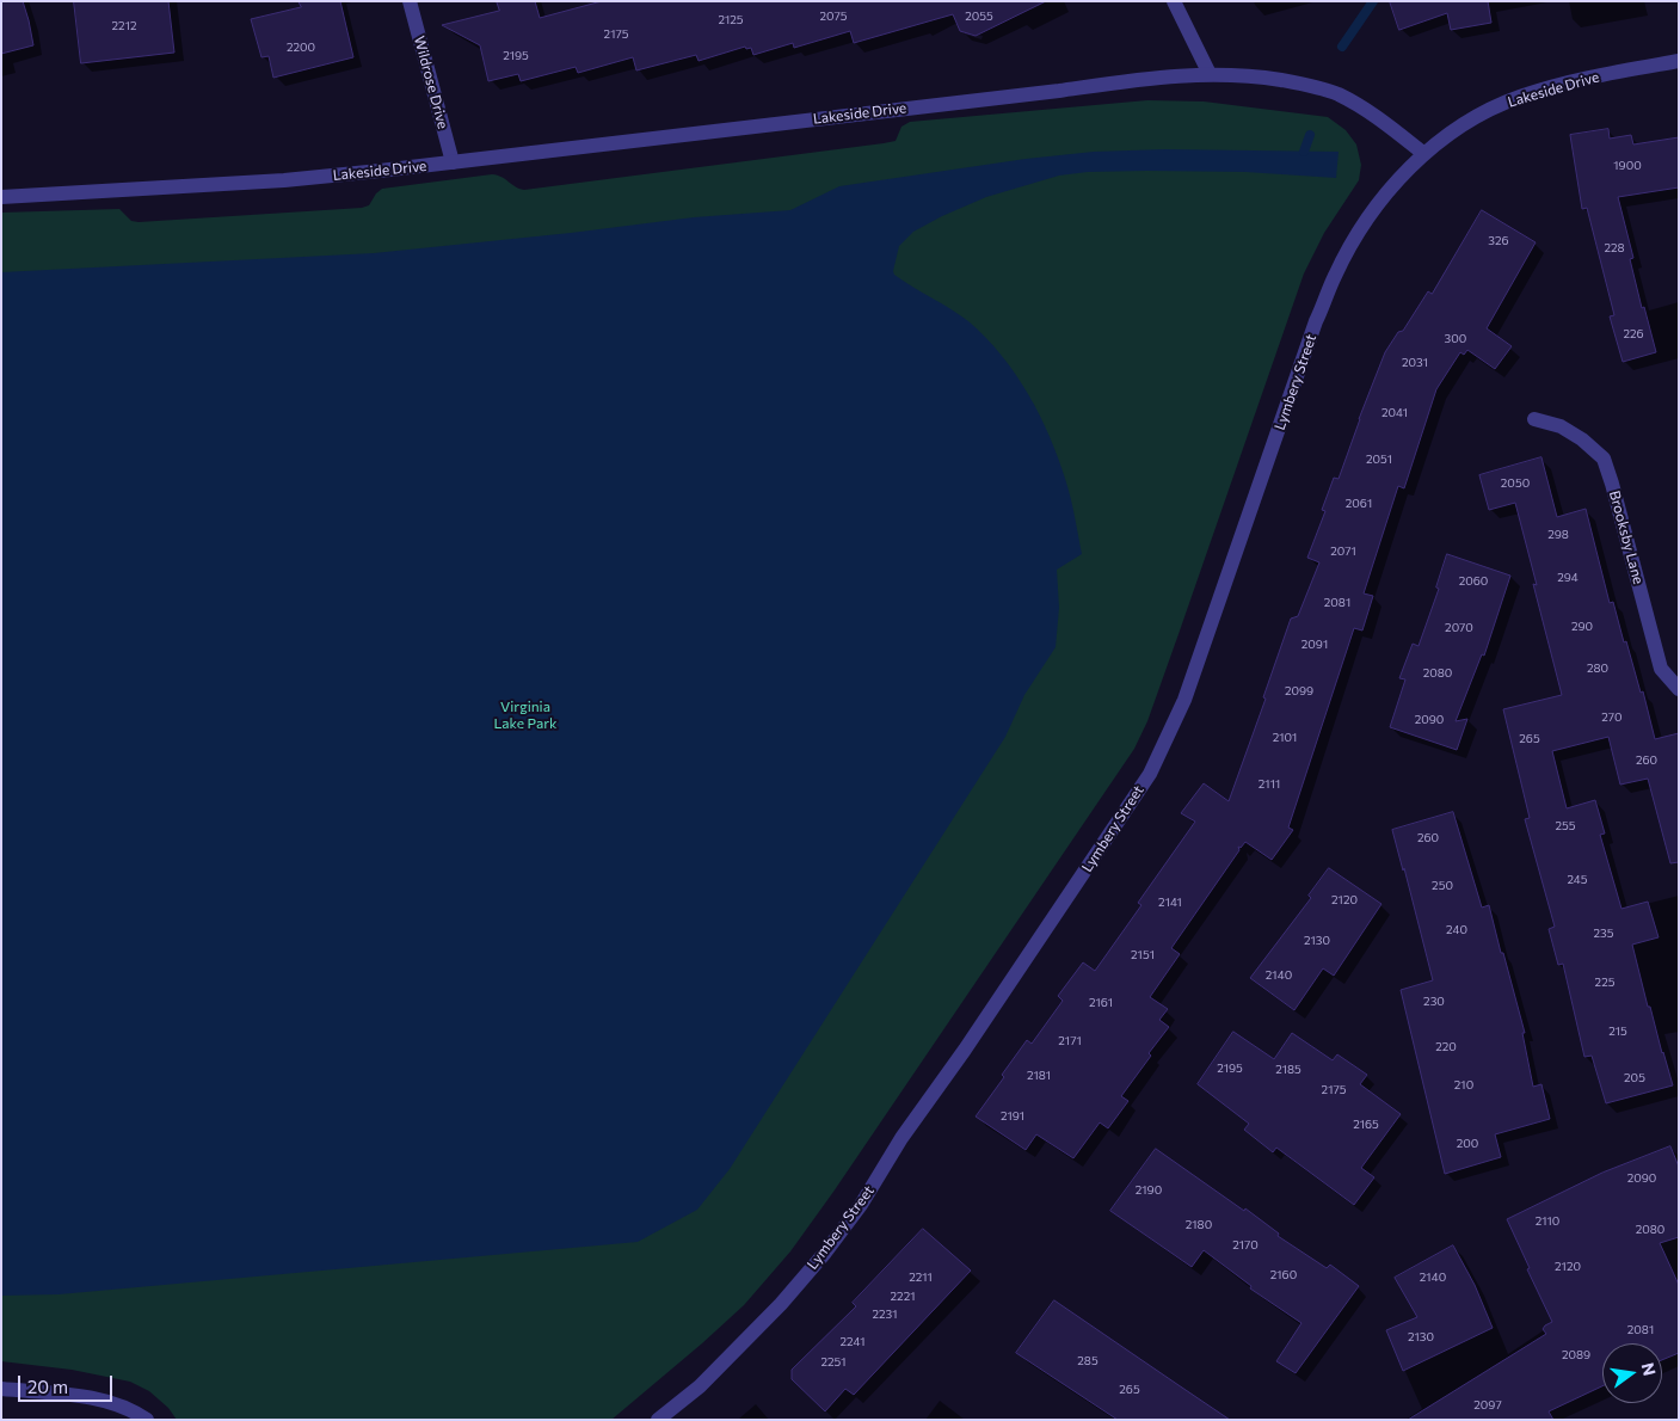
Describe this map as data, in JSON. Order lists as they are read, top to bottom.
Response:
{
  "streets": {
    "street": [
      "Wildrose Drive",
      "Lakeside Drive",
      "Lymbery Street",
      "Brooksby Lane"
    ]
  },
  "crossings": [
    ["Wildrose Drive", "Lakeside Drive"],
    ["Lakeside Drive", "Lymbery Street"]
  ],
  "parks": ["Virginia Lake Park"],
  "house_numbers": [
    "2075",
    "2055",
    "2125",
    "2212",
    "2175",
    "2200",
    "2195",
    "1900",
    "326",
    "228",
    "226",
    "300",
    "2031",
    "2041",
    "2051",
    "2050",
    "2061",
    "298",
    "2071",
    "294",
    "2060",
    "2081",
    "290",
    "2070",
    "2091",
    "280",
    "2080",
    "2099",
    "270",
    "2090",
    "2101",
    "265",
    "260",
    "2111",
    "255",
    "260",
    "245",
    "250",
    "2120",
    "2141",
    "240",
    "235",
    "2130",
    "2151",
    "2140",
    "225",
    "230",
    "2161",
    "215",
    "2171",
    "220",
    "2195",
    "2185",
    "2181",
    "205",
    "210",
    "2175",
    "2191",
    "2165",
    "200",
    "2090",
    "2190",
    "2110",
    "2180",
    "2080",
    "2170",
    "2120",
    "2160",
    "2211",
    "2140",
    "2221",
    "2231",
    "2081",
    "2130",
    "2241",
    "2089",
    "285",
    "2251",
    "265",
    "2097"
  ],
  "scale_bar": "20 m",
  "north": "right"
}
